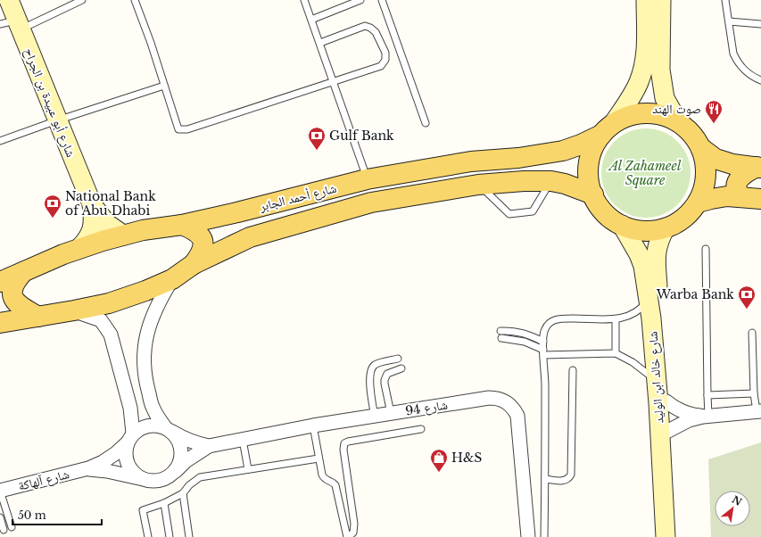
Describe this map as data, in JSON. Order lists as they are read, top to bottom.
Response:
{
  "streets": {
    "main road": ["شارع أبو عبيدة بن الجراح", "شارع أحمد الجابر", "شارع خالد ابن الوليد"],
    "street": ["شارع 94", "شارع آلهاكة"]
  },
  "crossings": [
    ["شارع أبو عبيدة بن الجراح", "شارع أحمد الجابر"],
    ["شارع أحمد الجابر", "شارع خالد ابن الوليد"],
    ["شارع 94", "شارع آلهاكة"]
  ],
  "parks": ["Al Zahameel Square"],
  "places": {
    "restaurant": ["صوت الهند"],
    "bank": ["Gulf Bank", "National Bank of Abu Dhabi", "Warba Bank"],
    "shop": ["H&S"]
  },
  "scale_bar": "50 m",
  "north": "top right"
}
